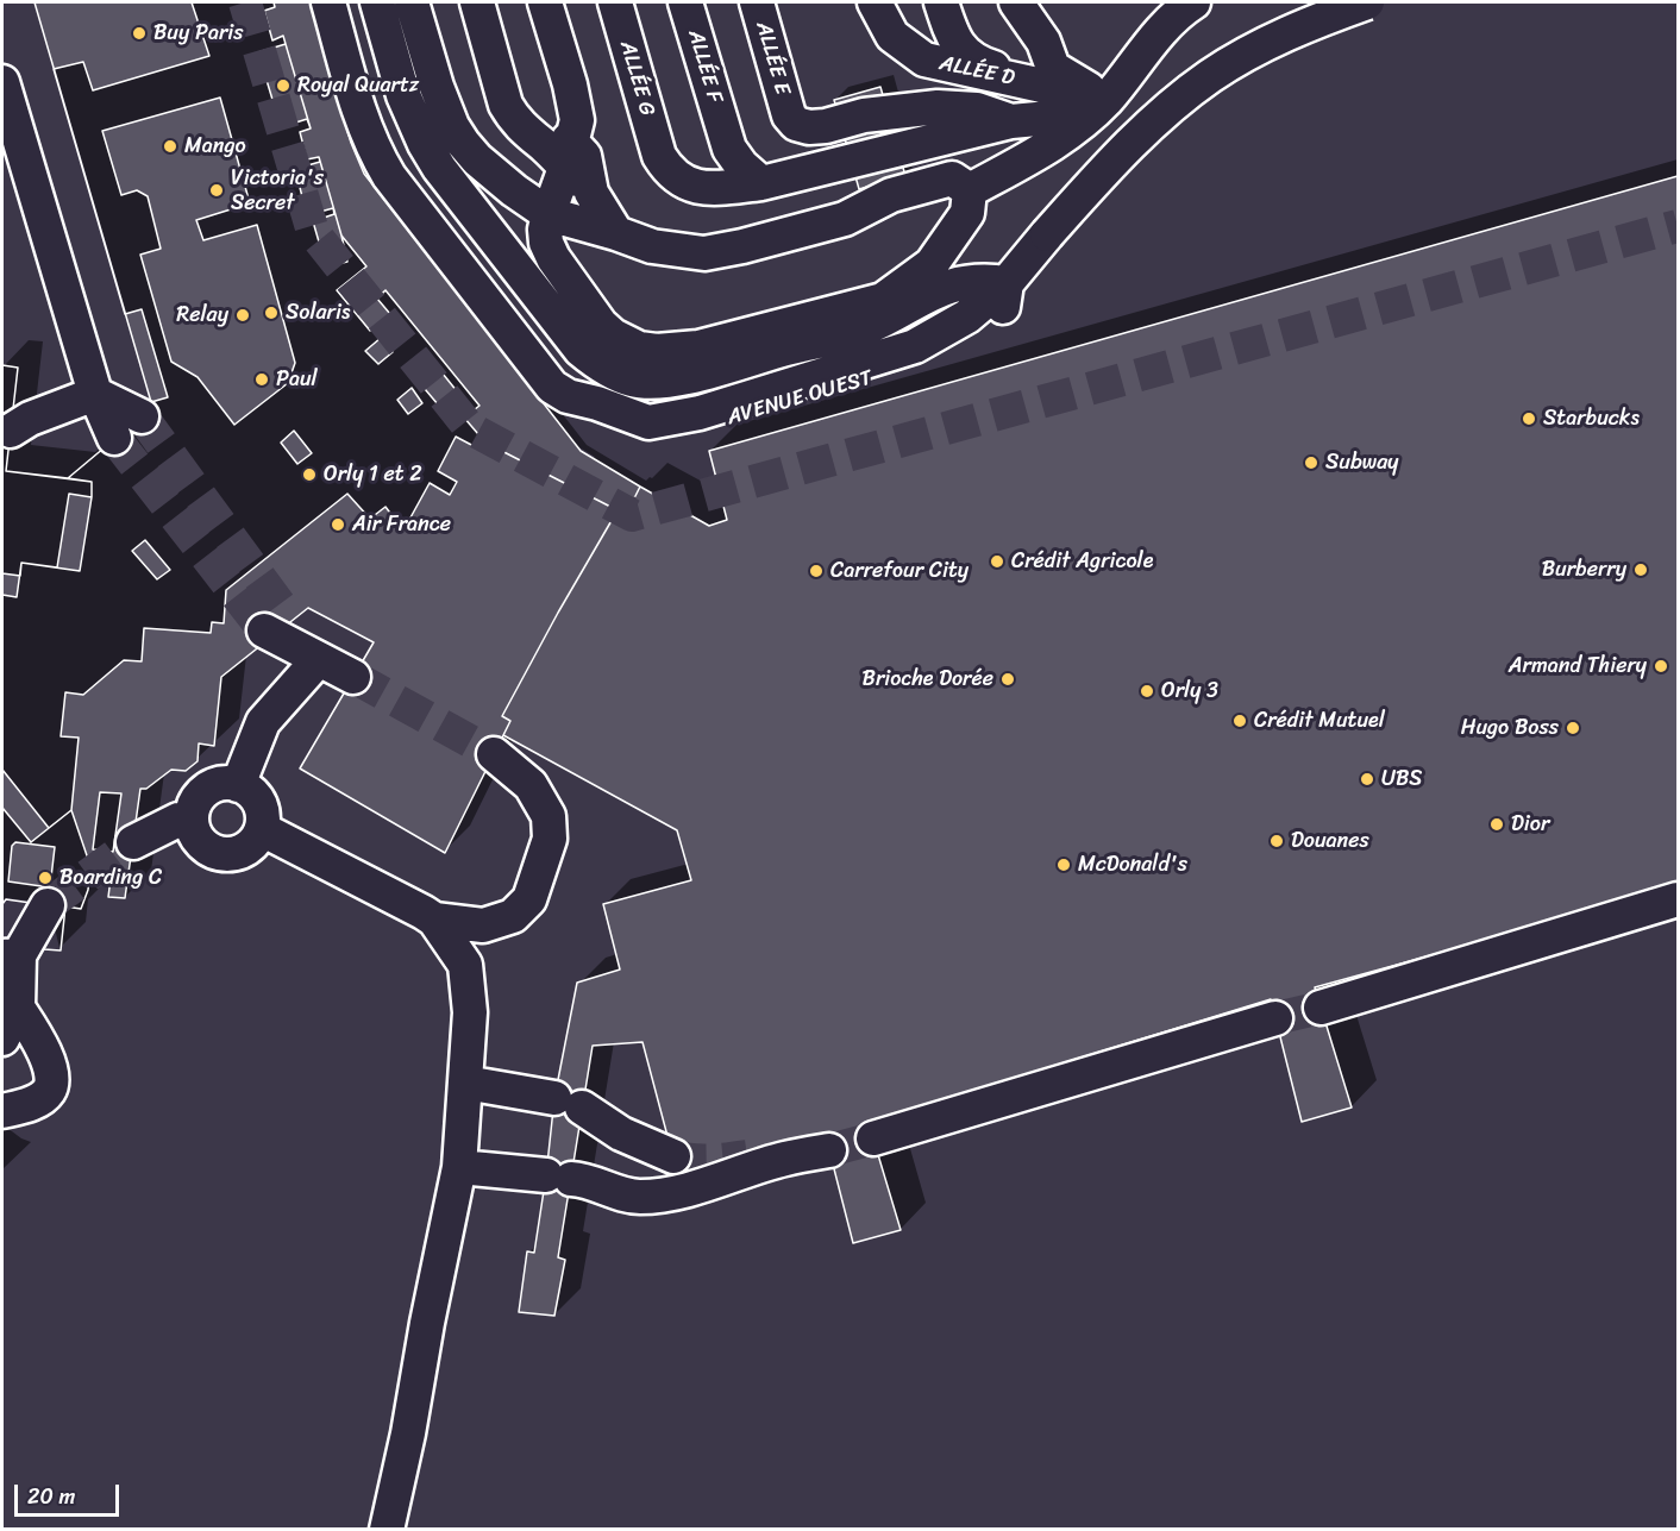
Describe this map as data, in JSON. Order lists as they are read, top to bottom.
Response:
{
  "streets": {
    "lane": [
      "ALLÉE E",
      "ALLÉE F",
      "ALLÉE D",
      "ALLÉE G",
      "AVENUE OUEST"
    ]
  },
  "crossings": [
    ["ALLÉE F", "ALLÉE G"]
  ],
  "places": [
    "Buy Paris",
    "Royal Quartz",
    "Mango",
    "Victoria's Secret",
    "Solaris",
    "Relay",
    "Paul",
    "Starbucks",
    "Subway",
    "Orly 1 et 2",
    "Air France",
    "Crédit Agricole",
    "Burberry",
    "Carrefour City",
    "Armand Thiery",
    "Brioche Dorée",
    "Orly 3",
    "Crédit Mutuel",
    "Hugo Boss",
    "UBS",
    "Dior",
    "Douanes",
    "McDonald's",
    "Boarding C"
  ],
  "scale_bar": "20 m"
}
